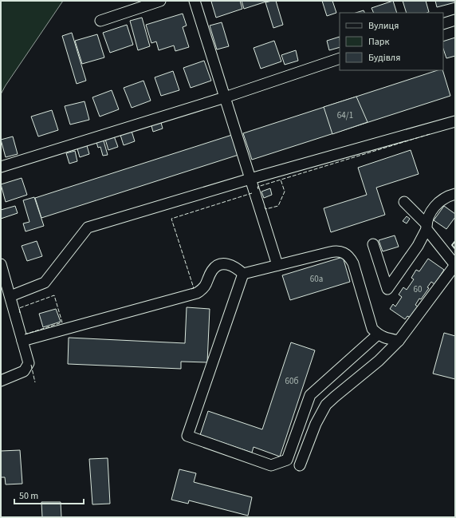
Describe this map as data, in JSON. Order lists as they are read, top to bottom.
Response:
{
  "house_numbers": [
    "64/1",
    "60а",
    "60",
    "60б"
  ],
  "legend": ["Вулиця", "Парк", "Будівля"],
  "scale_bar": "50 m"
}
